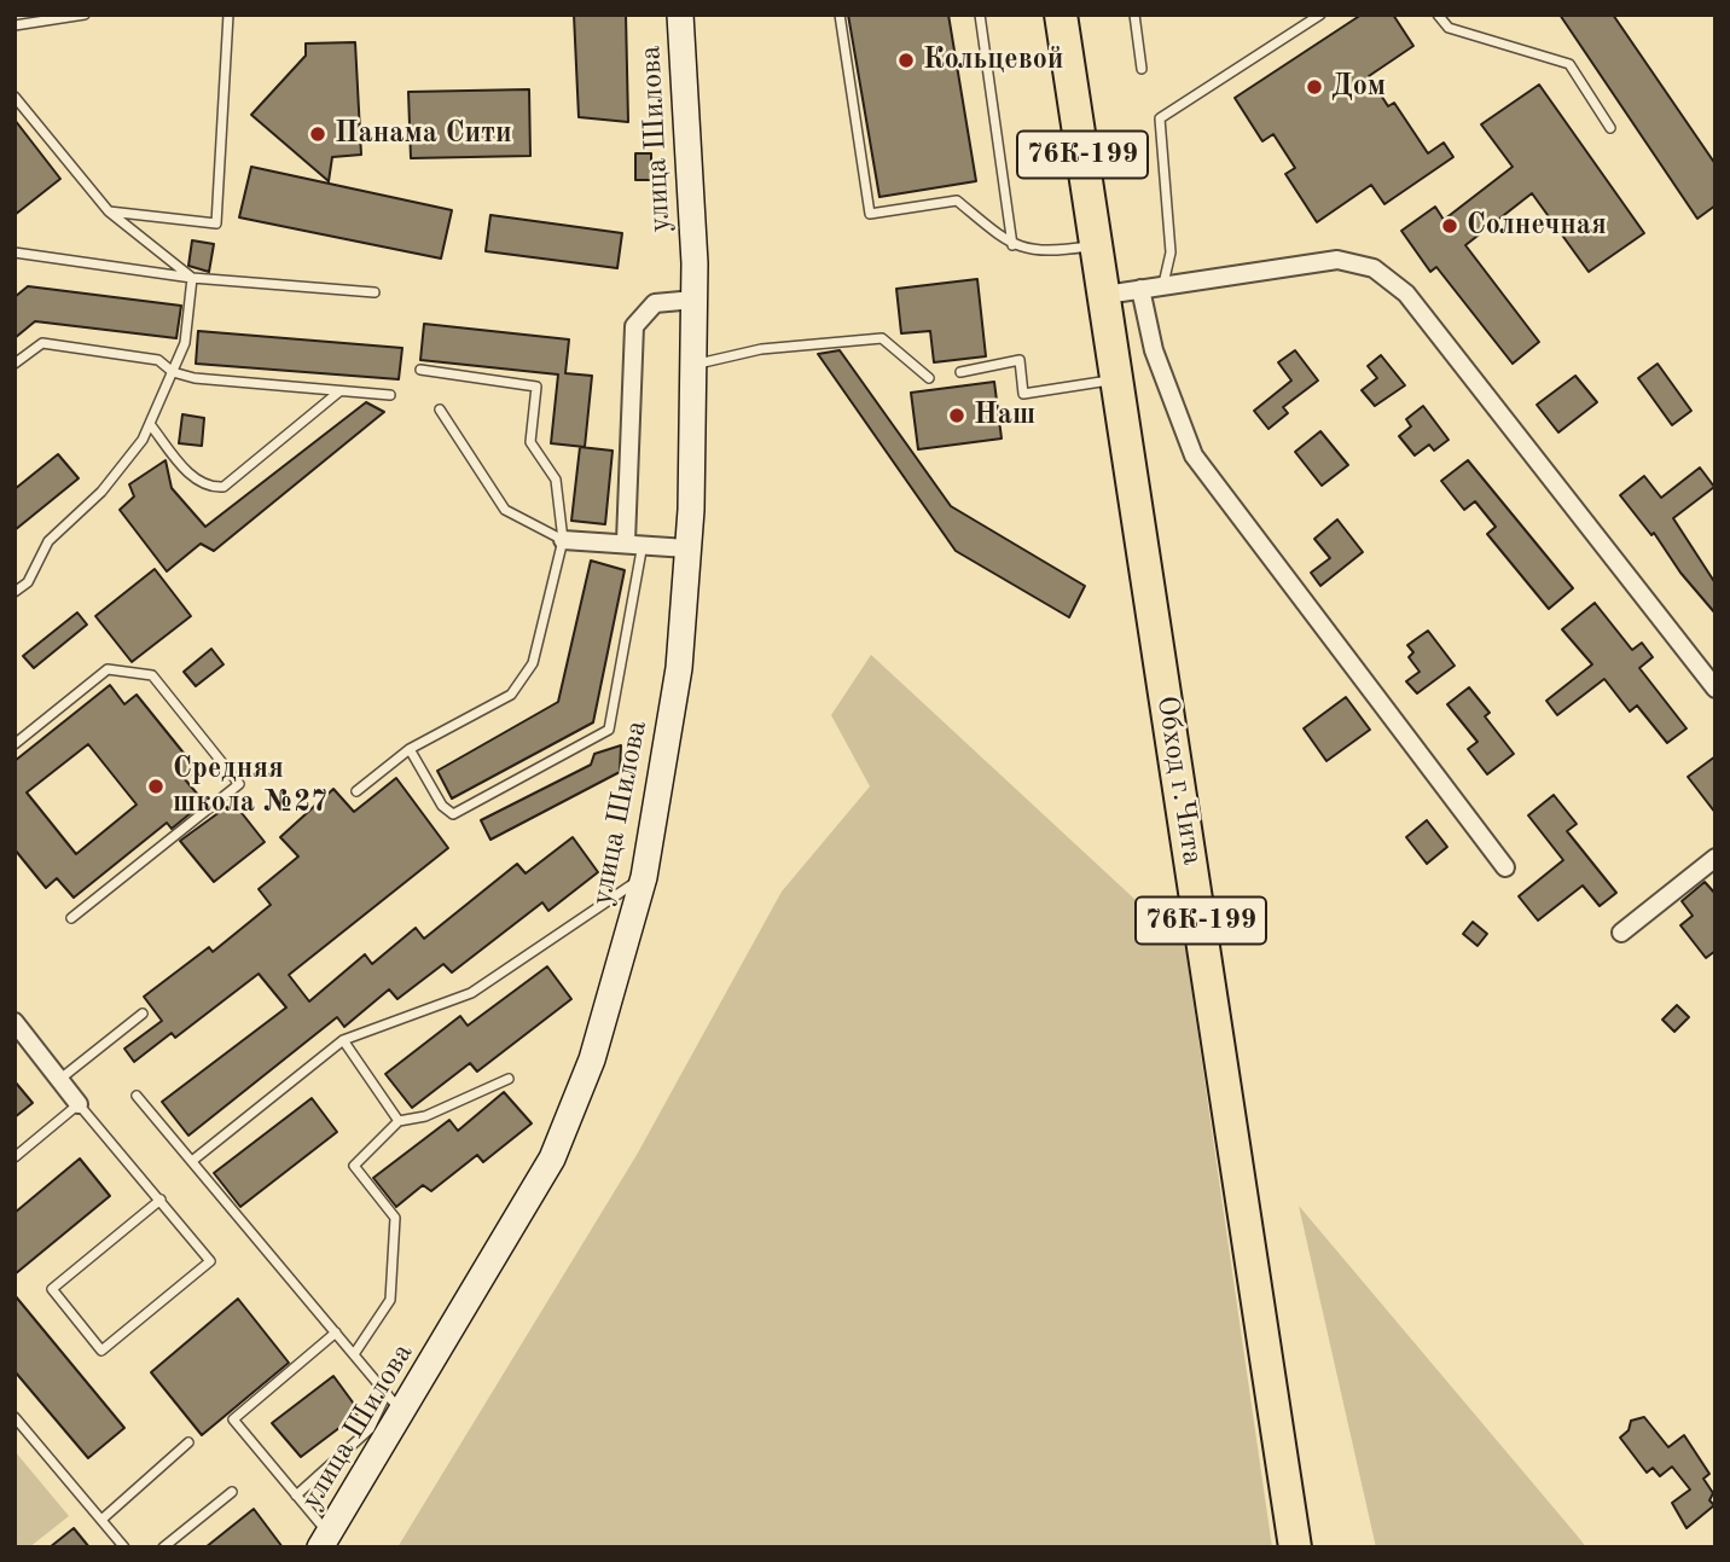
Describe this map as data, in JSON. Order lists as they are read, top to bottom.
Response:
{
  "streets": {
    "highway": ["76К-199", "Обход г.Чита"],
    "main road": ["улица Шилова"]
  },
  "places": [
    "Кольцевой",
    "Дом",
    "Панама Сити",
    "Солнечная",
    "Наш",
    "Средняя школа №27"
  ]
}
